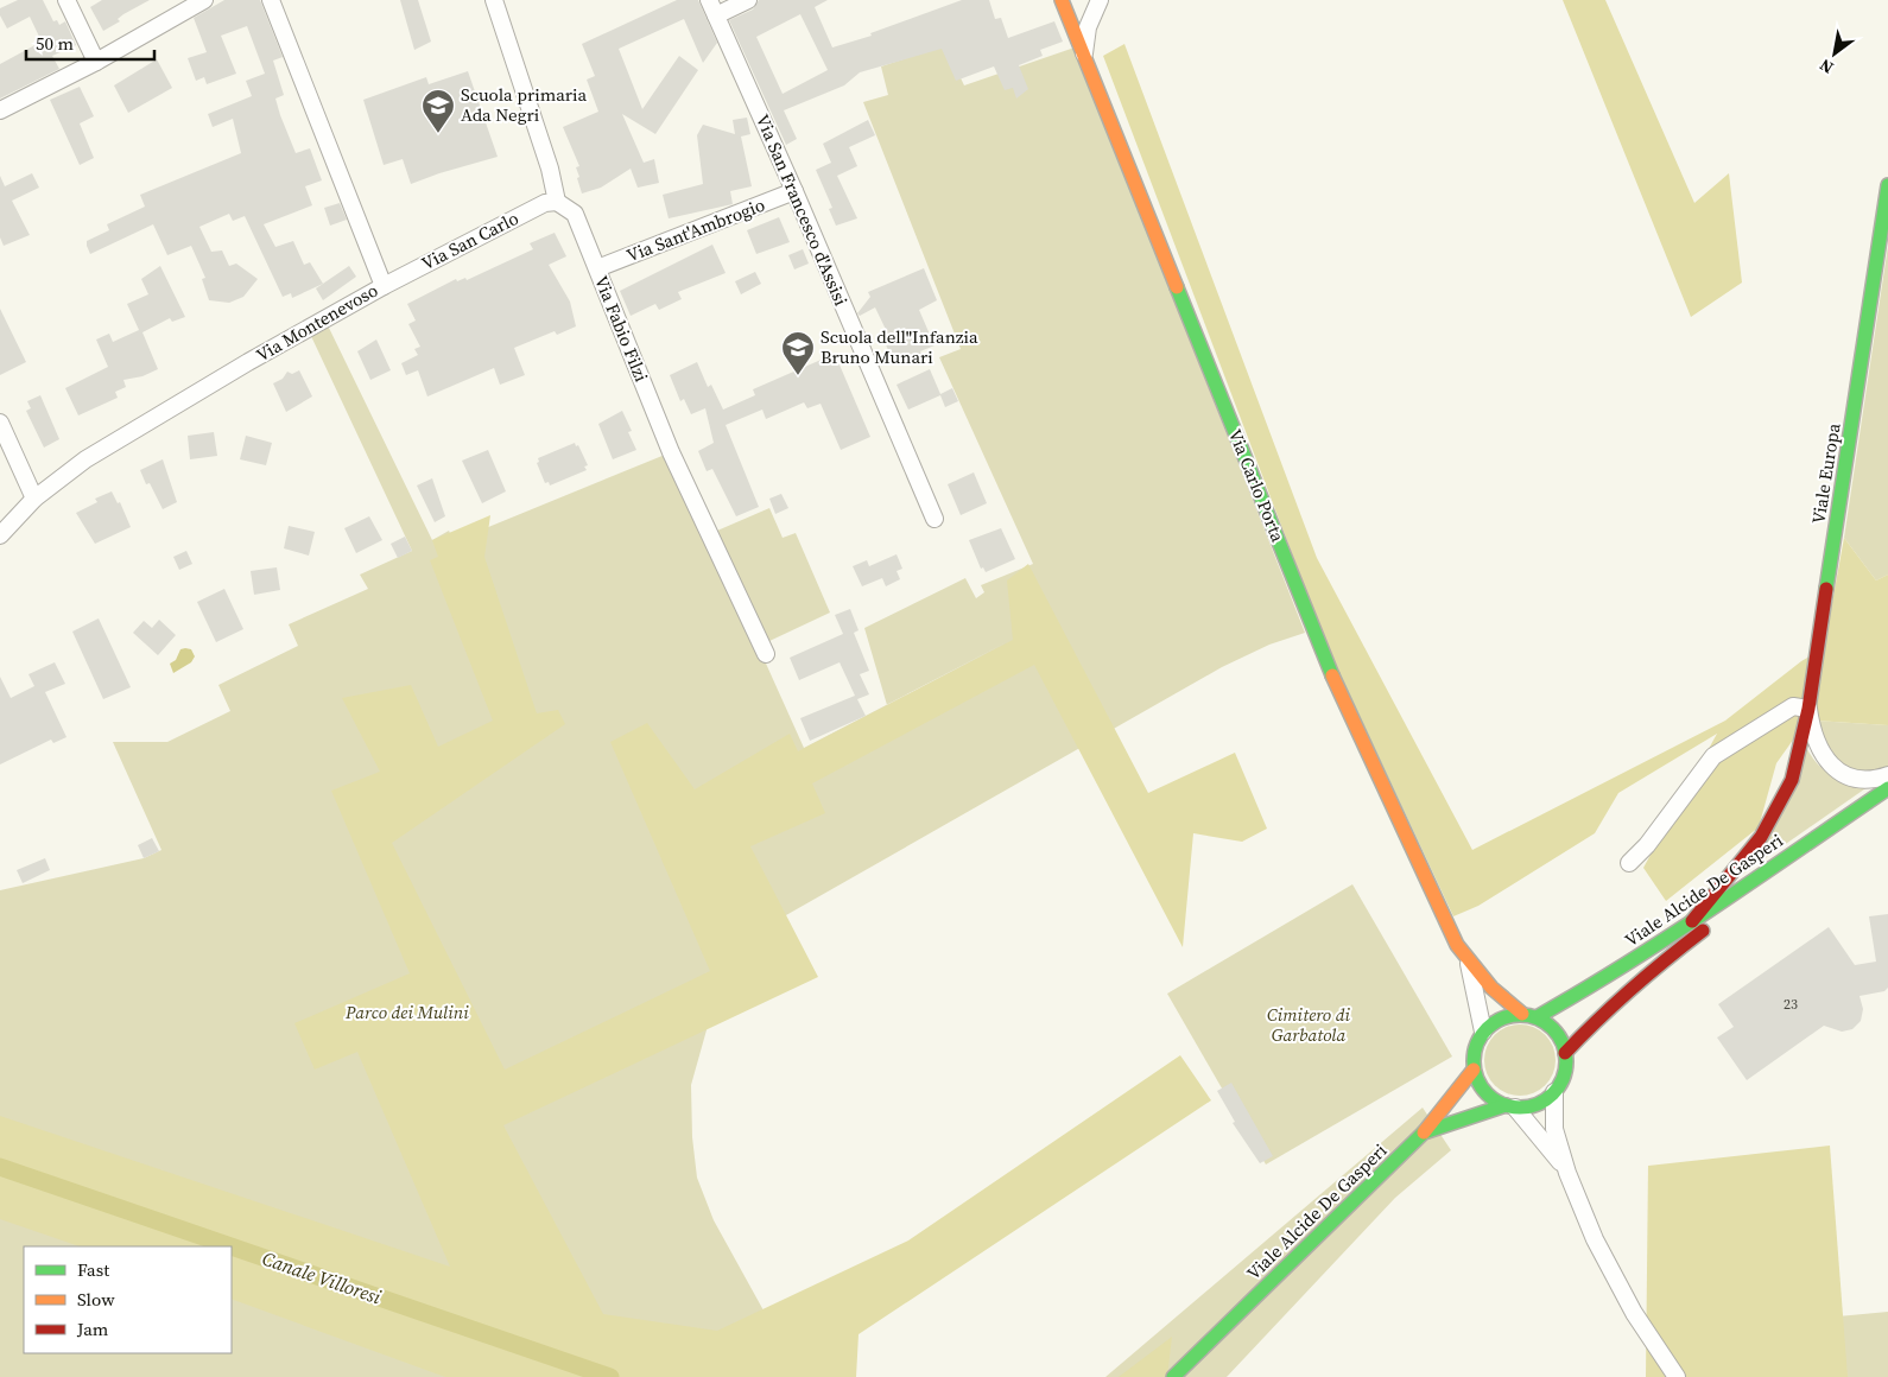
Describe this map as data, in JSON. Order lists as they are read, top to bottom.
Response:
{
  "streets": {
    "street": [
      "Via San Francesco d'Assisi",
      "Via Sant'Ambrogio",
      "Via San Carlo",
      "Via Montenevoso",
      "Via Fabio Filzi",
      "Viale Europa",
      "Via Carlo Porta",
      "Viale Alcide De Gasperi"
    ]
  },
  "crossings": [
    ["Via San Francesco d'Assisi", "Via Sant'Ambrogio"],
    ["Via Sant'Ambrogio", "Via Fabio Filzi"],
    ["Via San Carlo", "Via Montenevoso"],
    ["Via San Carlo", "Via Fabio Filzi"],
    ["Viale Europa", "Viale Alcide De Gasperi"],
    ["Via Carlo Porta", "Viale Alcide De Gasperi"]
  ],
  "water": ["Canale Villoresi"],
  "parks": ["Parco dei Mulini", "Cimitero di Garbatola"],
  "places": {
    "school or university": ["Scuola primaria Ada Negri", "Scuola dell\"Infanzia Bruno Munari"]
  },
  "house_numbers": ["23"],
  "legend": ["Fast", "Slow", "Jam"],
  "scale_bar": "50 m",
  "north": "bottom left"
}
